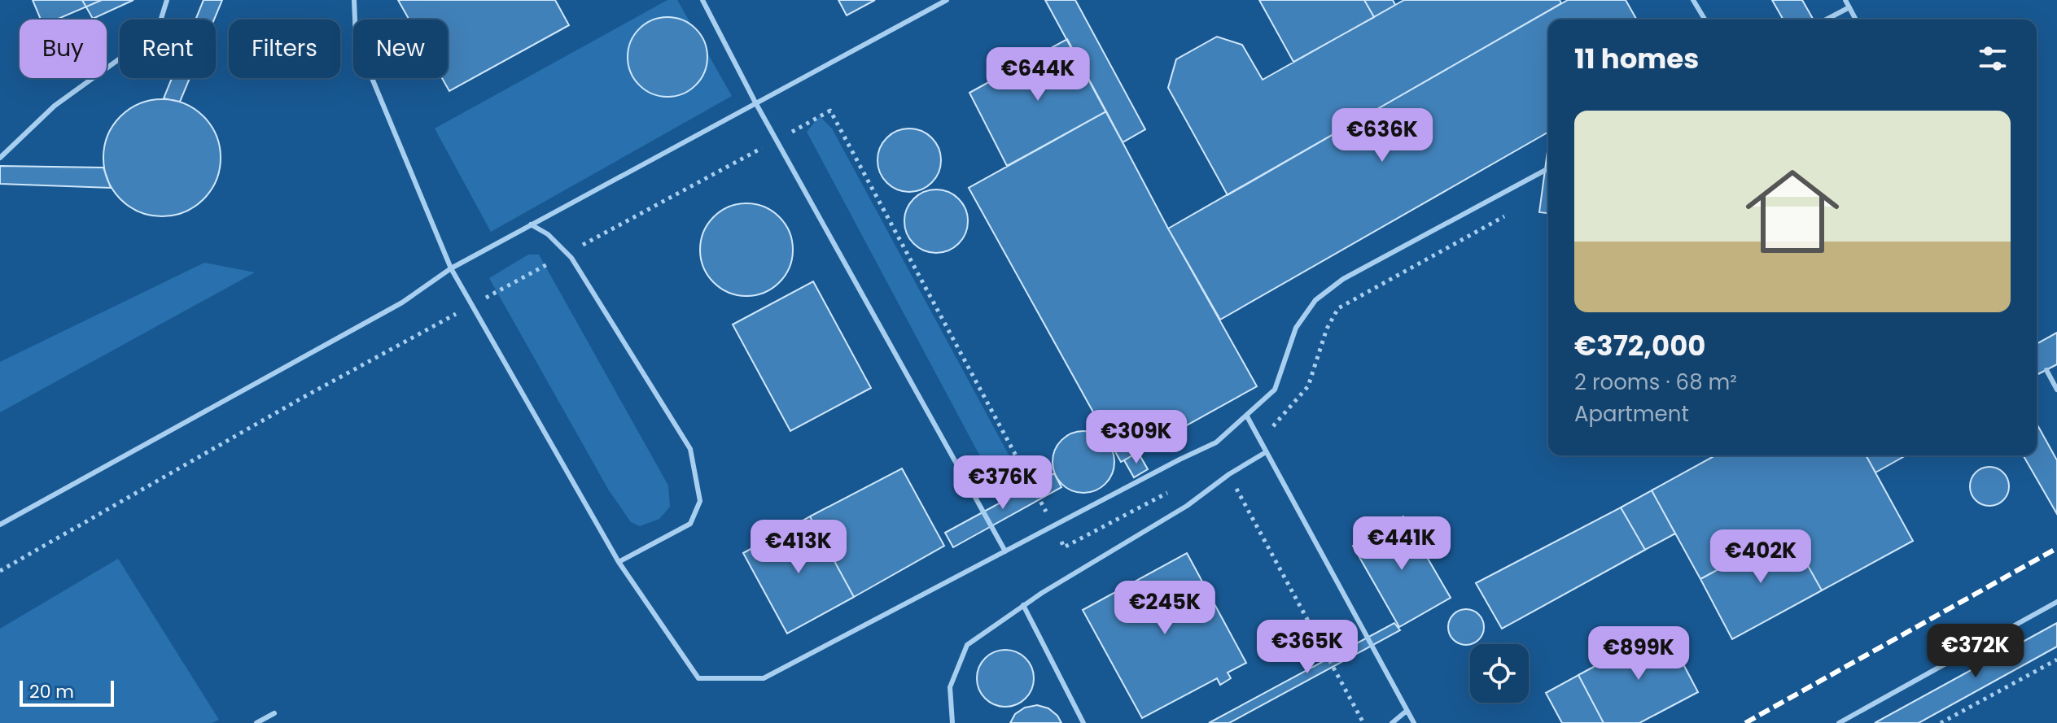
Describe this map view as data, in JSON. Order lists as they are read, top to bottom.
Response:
{
  "scale_bar": "20 m",
  "page": {
    "chip": [
      "Buy",
      "Rent",
      "Filters",
      "New"
    ],
    "heading": "11 homes",
    "price": [
      "€644K",
      "€636K",
      "€309K",
      "€376K",
      "€441K",
      "€413K",
      "€402K",
      "€245K",
      "€365K",
      "€372K",
      "€899K"
    ],
    "list": [
      {
        "name": "€372,000",
        "note": "2 rooms · 68 m² · Apartment"
      }
    ],
    "scale": "20 m"
  }
}
